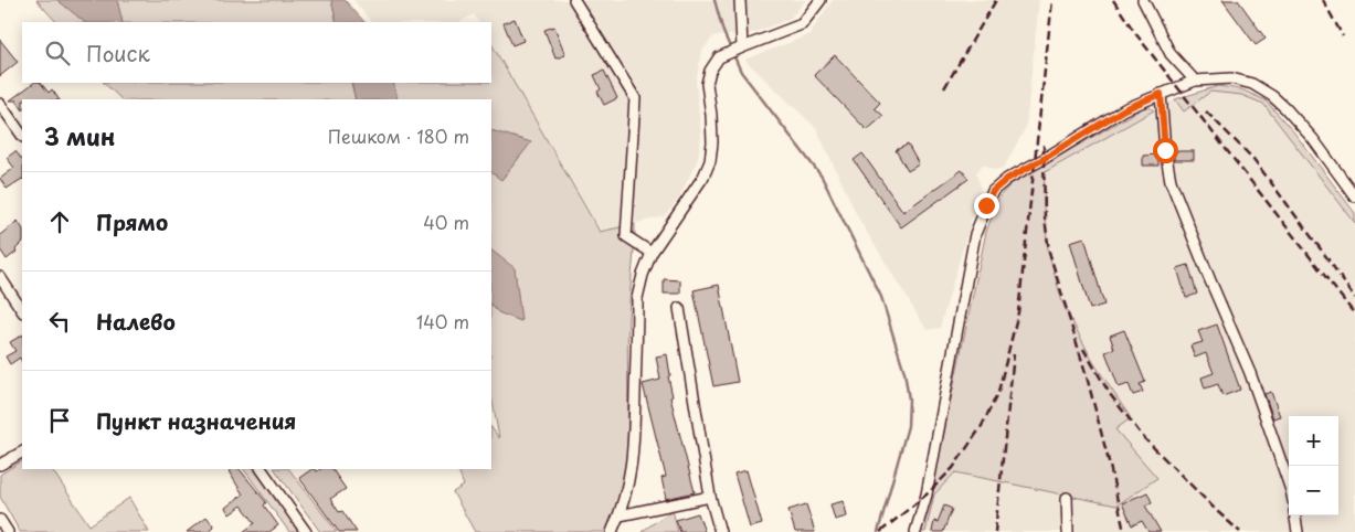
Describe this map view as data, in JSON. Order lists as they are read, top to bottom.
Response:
{
  "page": {
    "search": "Поиск",
    "heading": ["3 мин", "Пешком · 180 m"],
    "list": [
      ["Прямо", "40 m"],
      ["Налево", "140 m"],
      "Пункт назначения"
    ],
    "map_buttons": ["+", "−"]
  }
}
